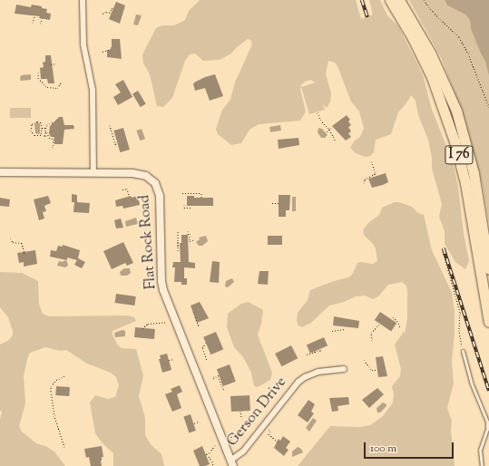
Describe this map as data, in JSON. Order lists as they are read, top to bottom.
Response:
{
  "streets": {
    "highway": ["I 76"],
    "street": ["Flat Rock Road", "Gerson Drive"]
  },
  "crossings": [
    ["Flat Rock Road", "Gerson Drive"]
  ],
  "scale_bar": "100 m"
}
